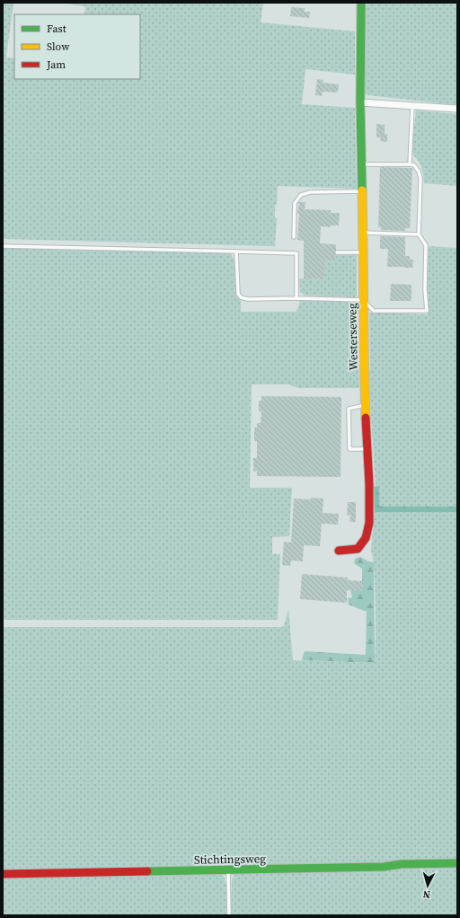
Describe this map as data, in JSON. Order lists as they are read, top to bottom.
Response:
{
  "streets": {
    "street": ["Westerseweg", "Stichtingsweg"]
  },
  "legend": ["Fast", "Slow", "Jam"],
  "north": "bottom"
}
